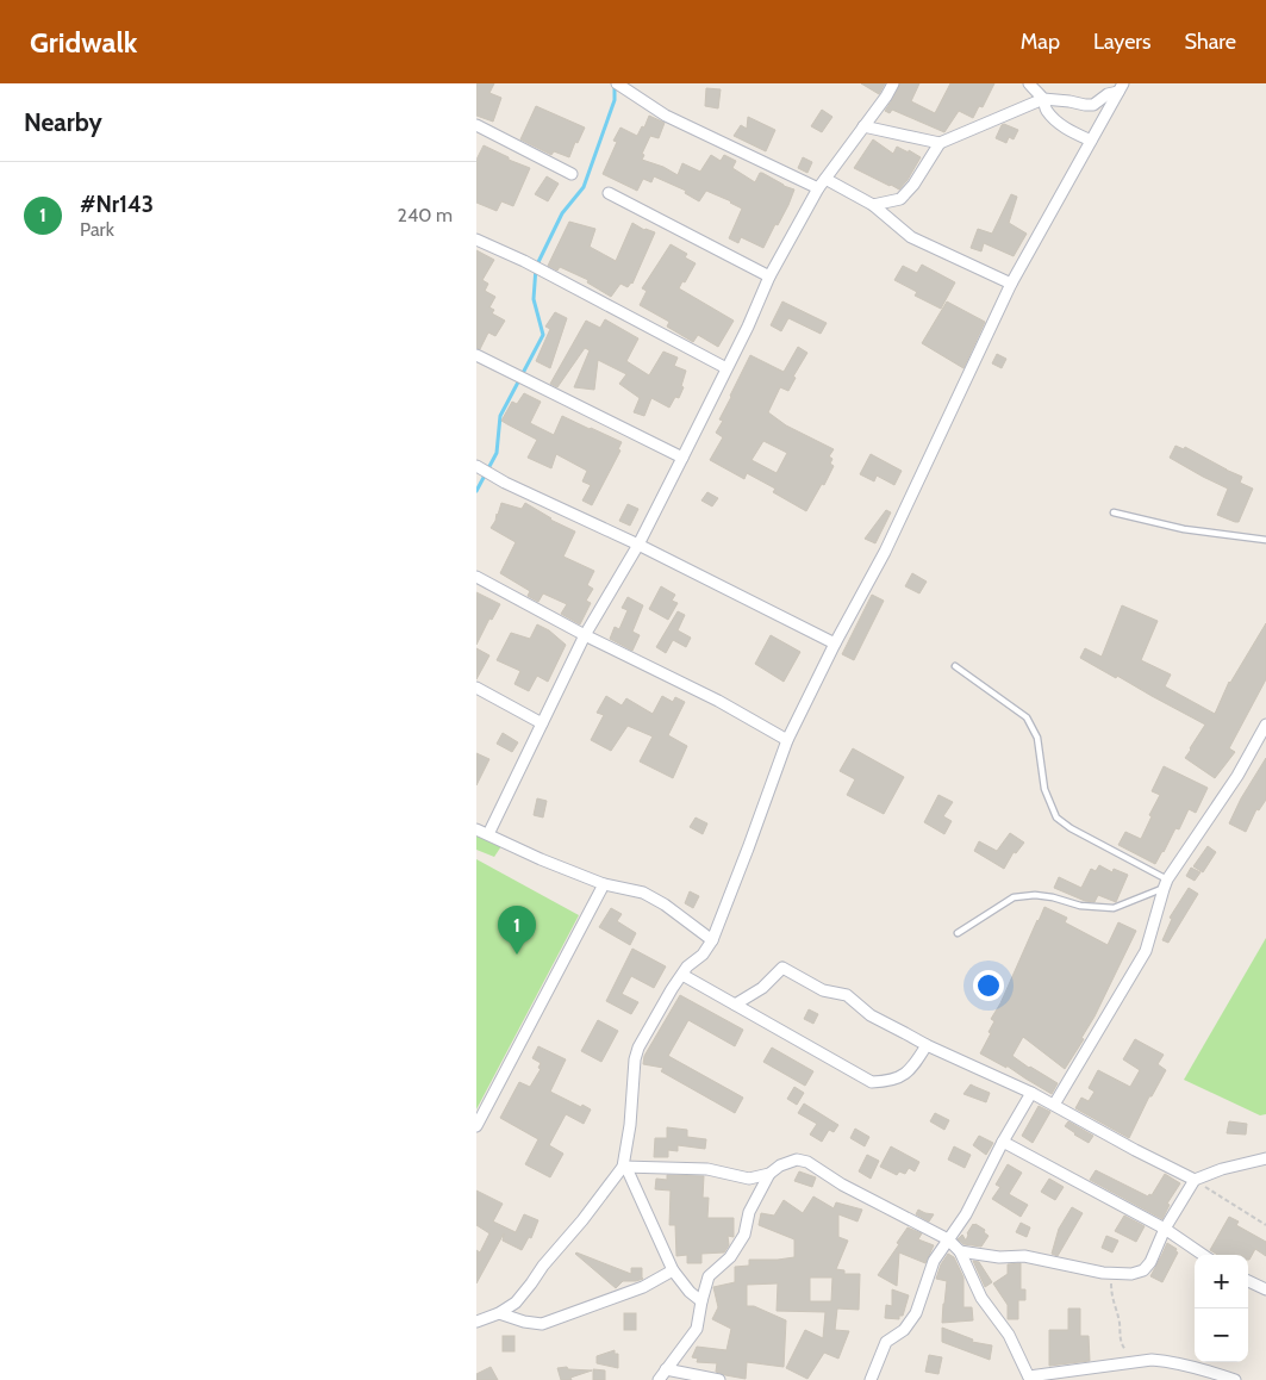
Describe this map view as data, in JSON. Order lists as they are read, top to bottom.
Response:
{
  "page": {
    "header": "Gridwalk",
    "nav": ["Map", "Layers", "Share"],
    "heading": "Nearby",
    "list": [
      {
        "mark": "1",
        "name": "#Nr143",
        "note": "Park",
        "value": "240 m"
      }
    ],
    "pins": "1",
    "map_buttons": ["+", "−"]
  }
}
